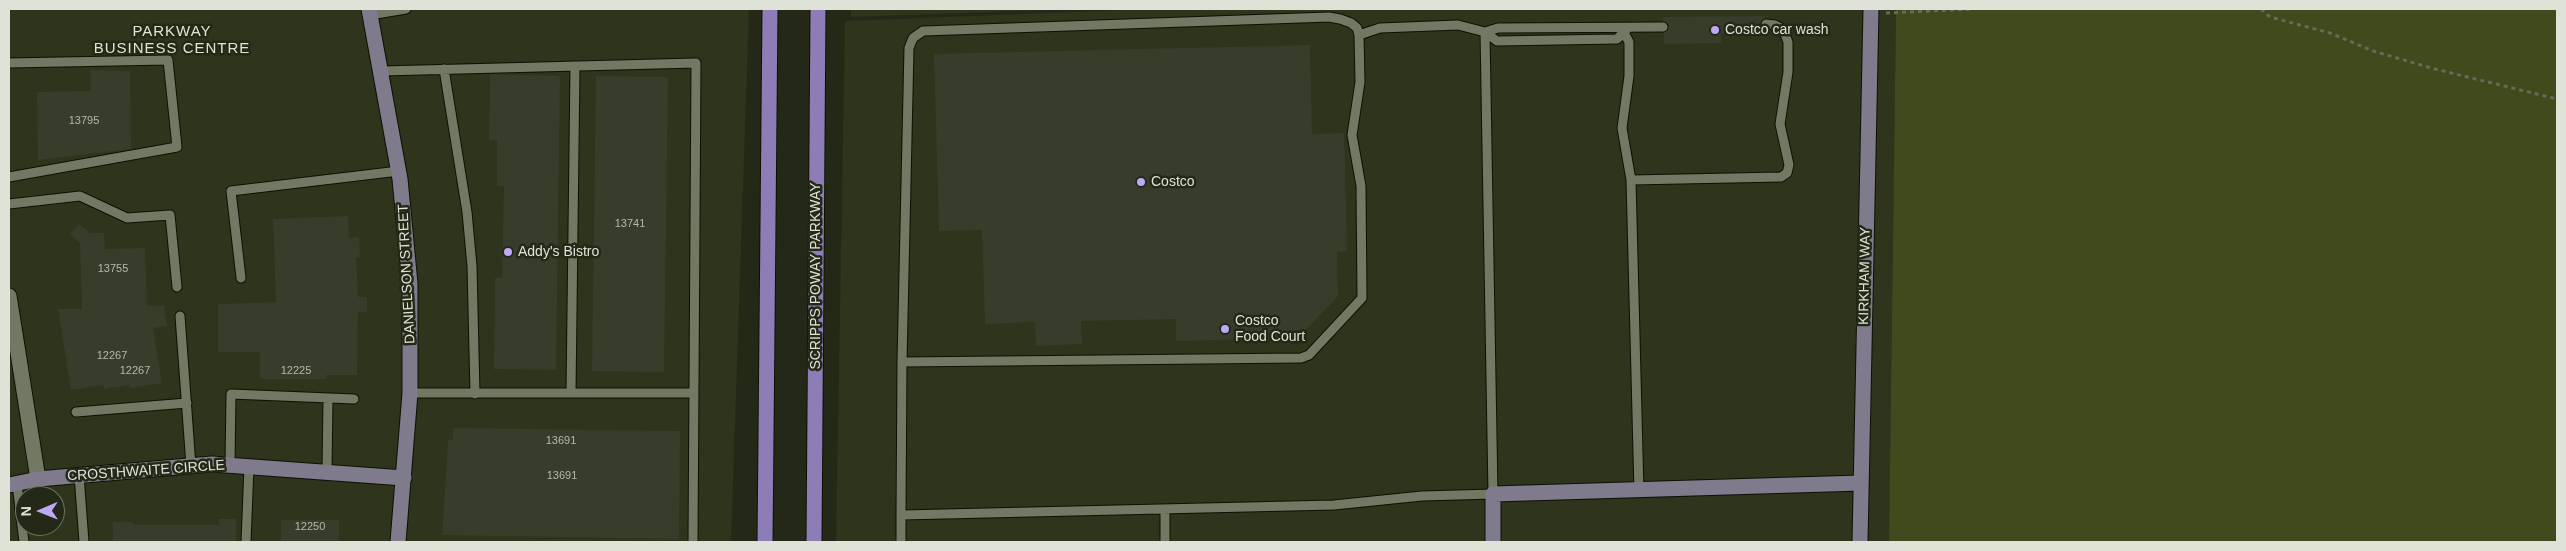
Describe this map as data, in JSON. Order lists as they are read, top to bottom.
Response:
{
  "streets": {
    "main road": ["SCRIPPS POWAY PARKWAY"],
    "street": ["DANIELSON STREET", "KIRKHAM WAY", "CROSTHWAITE CIRCLE"]
  },
  "crossings": [
    ["DANIELSON STREET", "CROSTHWAITE CIRCLE"]
  ],
  "districts": ["PARKWAY BUSINESS CENTRE"],
  "places": [
    "Costco car wash",
    "Costco",
    "Addy's Bistro",
    "Costco Food Court"
  ],
  "house_numbers": [
    "13795",
    "13741",
    "13755",
    "12267",
    "12267",
    "12225",
    "13691",
    "13691",
    "12250"
  ],
  "north": "left"
}
